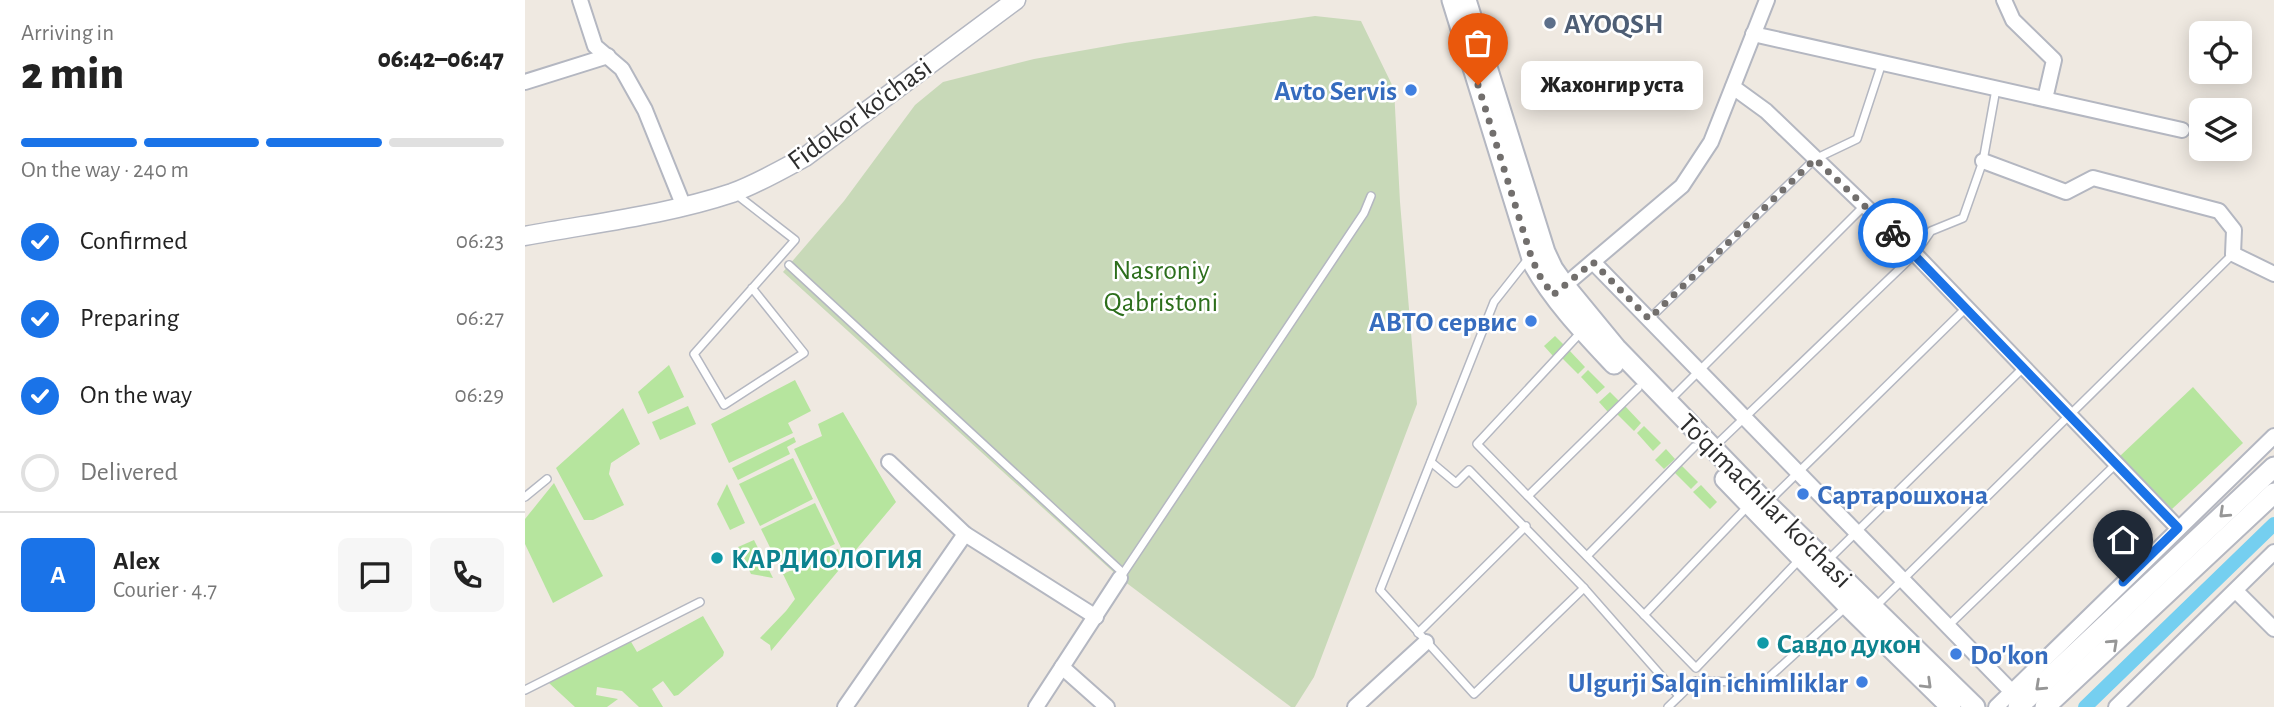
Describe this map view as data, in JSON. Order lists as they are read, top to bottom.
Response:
{
  "streets": {
    "main road": ["To'qimachilar ko'chasi"],
    "street": ["Fidokor ko'chasi"]
  },
  "parks": ["Nasroniy Qabristoni"],
  "places": [
    "AYOQSH",
    "Жахонгир уста",
    "Avto Servis",
    "АВТО сервис",
    "Сартарошхона",
    "КАРДИОЛОГИЯ",
    "Cавдо дукон",
    "Do'kon",
    "Ulgurji Salqin ichimliklar"
  ],
  "page": {
    "heading": ["2 min", "Arriving in", "06:42–06:47"],
    "panel": ["Alex", "Courier · 4.7"],
    "bubble": "Жахонгир уста",
    "bar": "On the way · 240 m",
    "list": [
      ["Confirmed", "06:23"],
      ["Preparing", "06:27"],
      ["On the way", "06:29"],
      "Delivered"
    ],
    "round": "A"
  }
}
